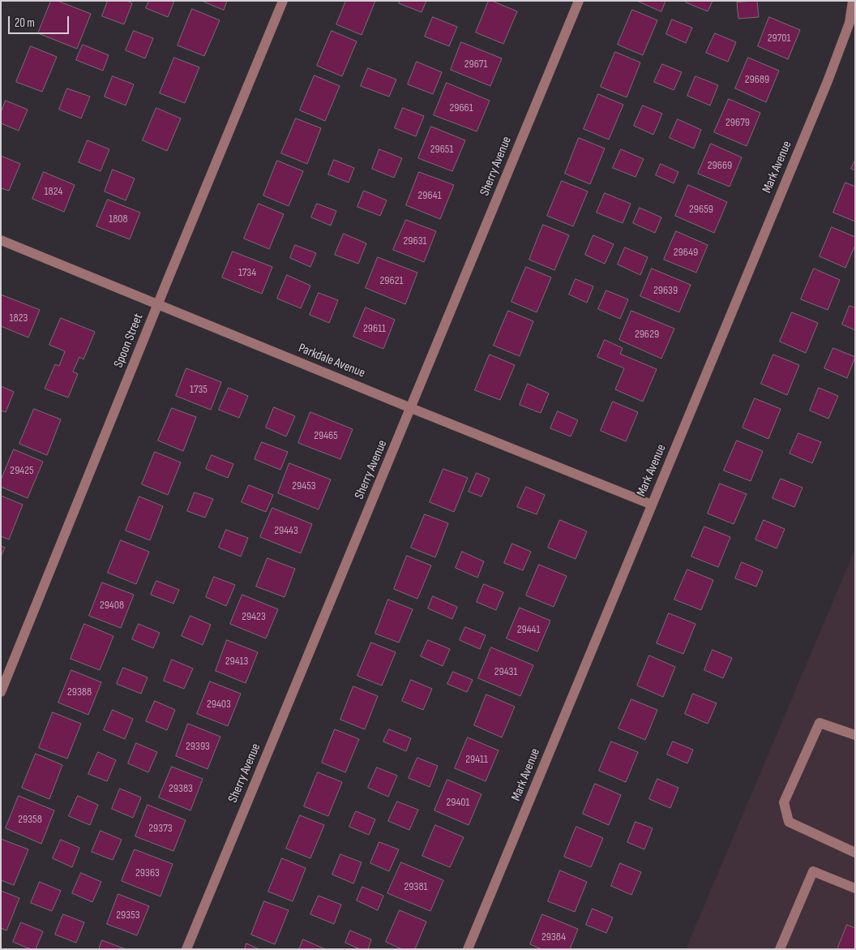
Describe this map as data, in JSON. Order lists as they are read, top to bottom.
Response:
{
  "streets": {
    "street": [
      "Sherry Avenue",
      "Mark Avenue",
      "Spoon Street",
      "Parkdale Avenue"
    ]
  },
  "crossings": [
    ["Sherry Avenue", "Parkdale Avenue"],
    ["Mark Avenue", "Parkdale Avenue"],
    ["Spoon Street", "Parkdale Avenue"]
  ],
  "house_numbers": [
    "29701",
    "29671",
    "29689",
    "29661",
    "29679",
    "29651",
    "29669",
    "1824",
    "29641",
    "29659",
    "1808",
    "29631",
    "29649",
    "1734",
    "29621",
    "29639",
    "1823",
    "29611",
    "29629",
    "1735",
    "29465",
    "29425",
    "29453",
    "29443",
    "29408",
    "29423",
    "29441",
    "29413",
    "29431",
    "29388",
    "29403",
    "29393",
    "29411",
    "29383",
    "29401",
    "29358",
    "29373",
    "29363",
    "29381",
    "29353",
    "29384"
  ],
  "scale_bar": "20 m"
}
